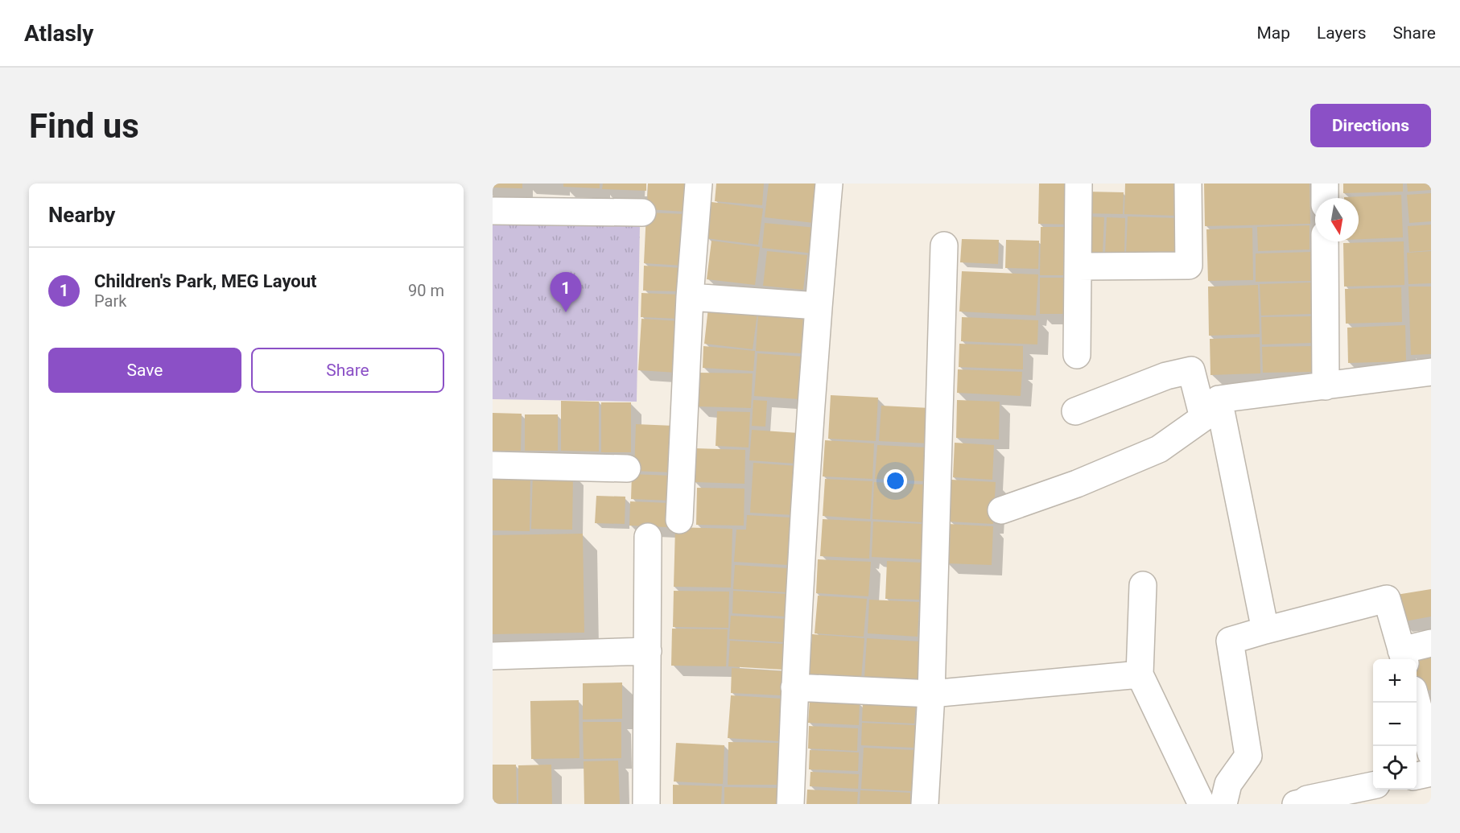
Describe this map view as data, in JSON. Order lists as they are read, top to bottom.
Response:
{
  "north": "bottom",
  "page": {
    "header": "Atlasly",
    "nav": ["Map", "Layers", "Share"],
    "buttons": [
      "Directions",
      ["Save", "Share"]
    ],
    "title": "Find us",
    "heading": "Nearby",
    "list": [
      {
        "mark": "1",
        "name": "Children's Park, MEG Layout",
        "note": "Park",
        "value": "90 m"
      }
    ],
    "pins": "1",
    "map_buttons": ["+", "−"]
  }
}
